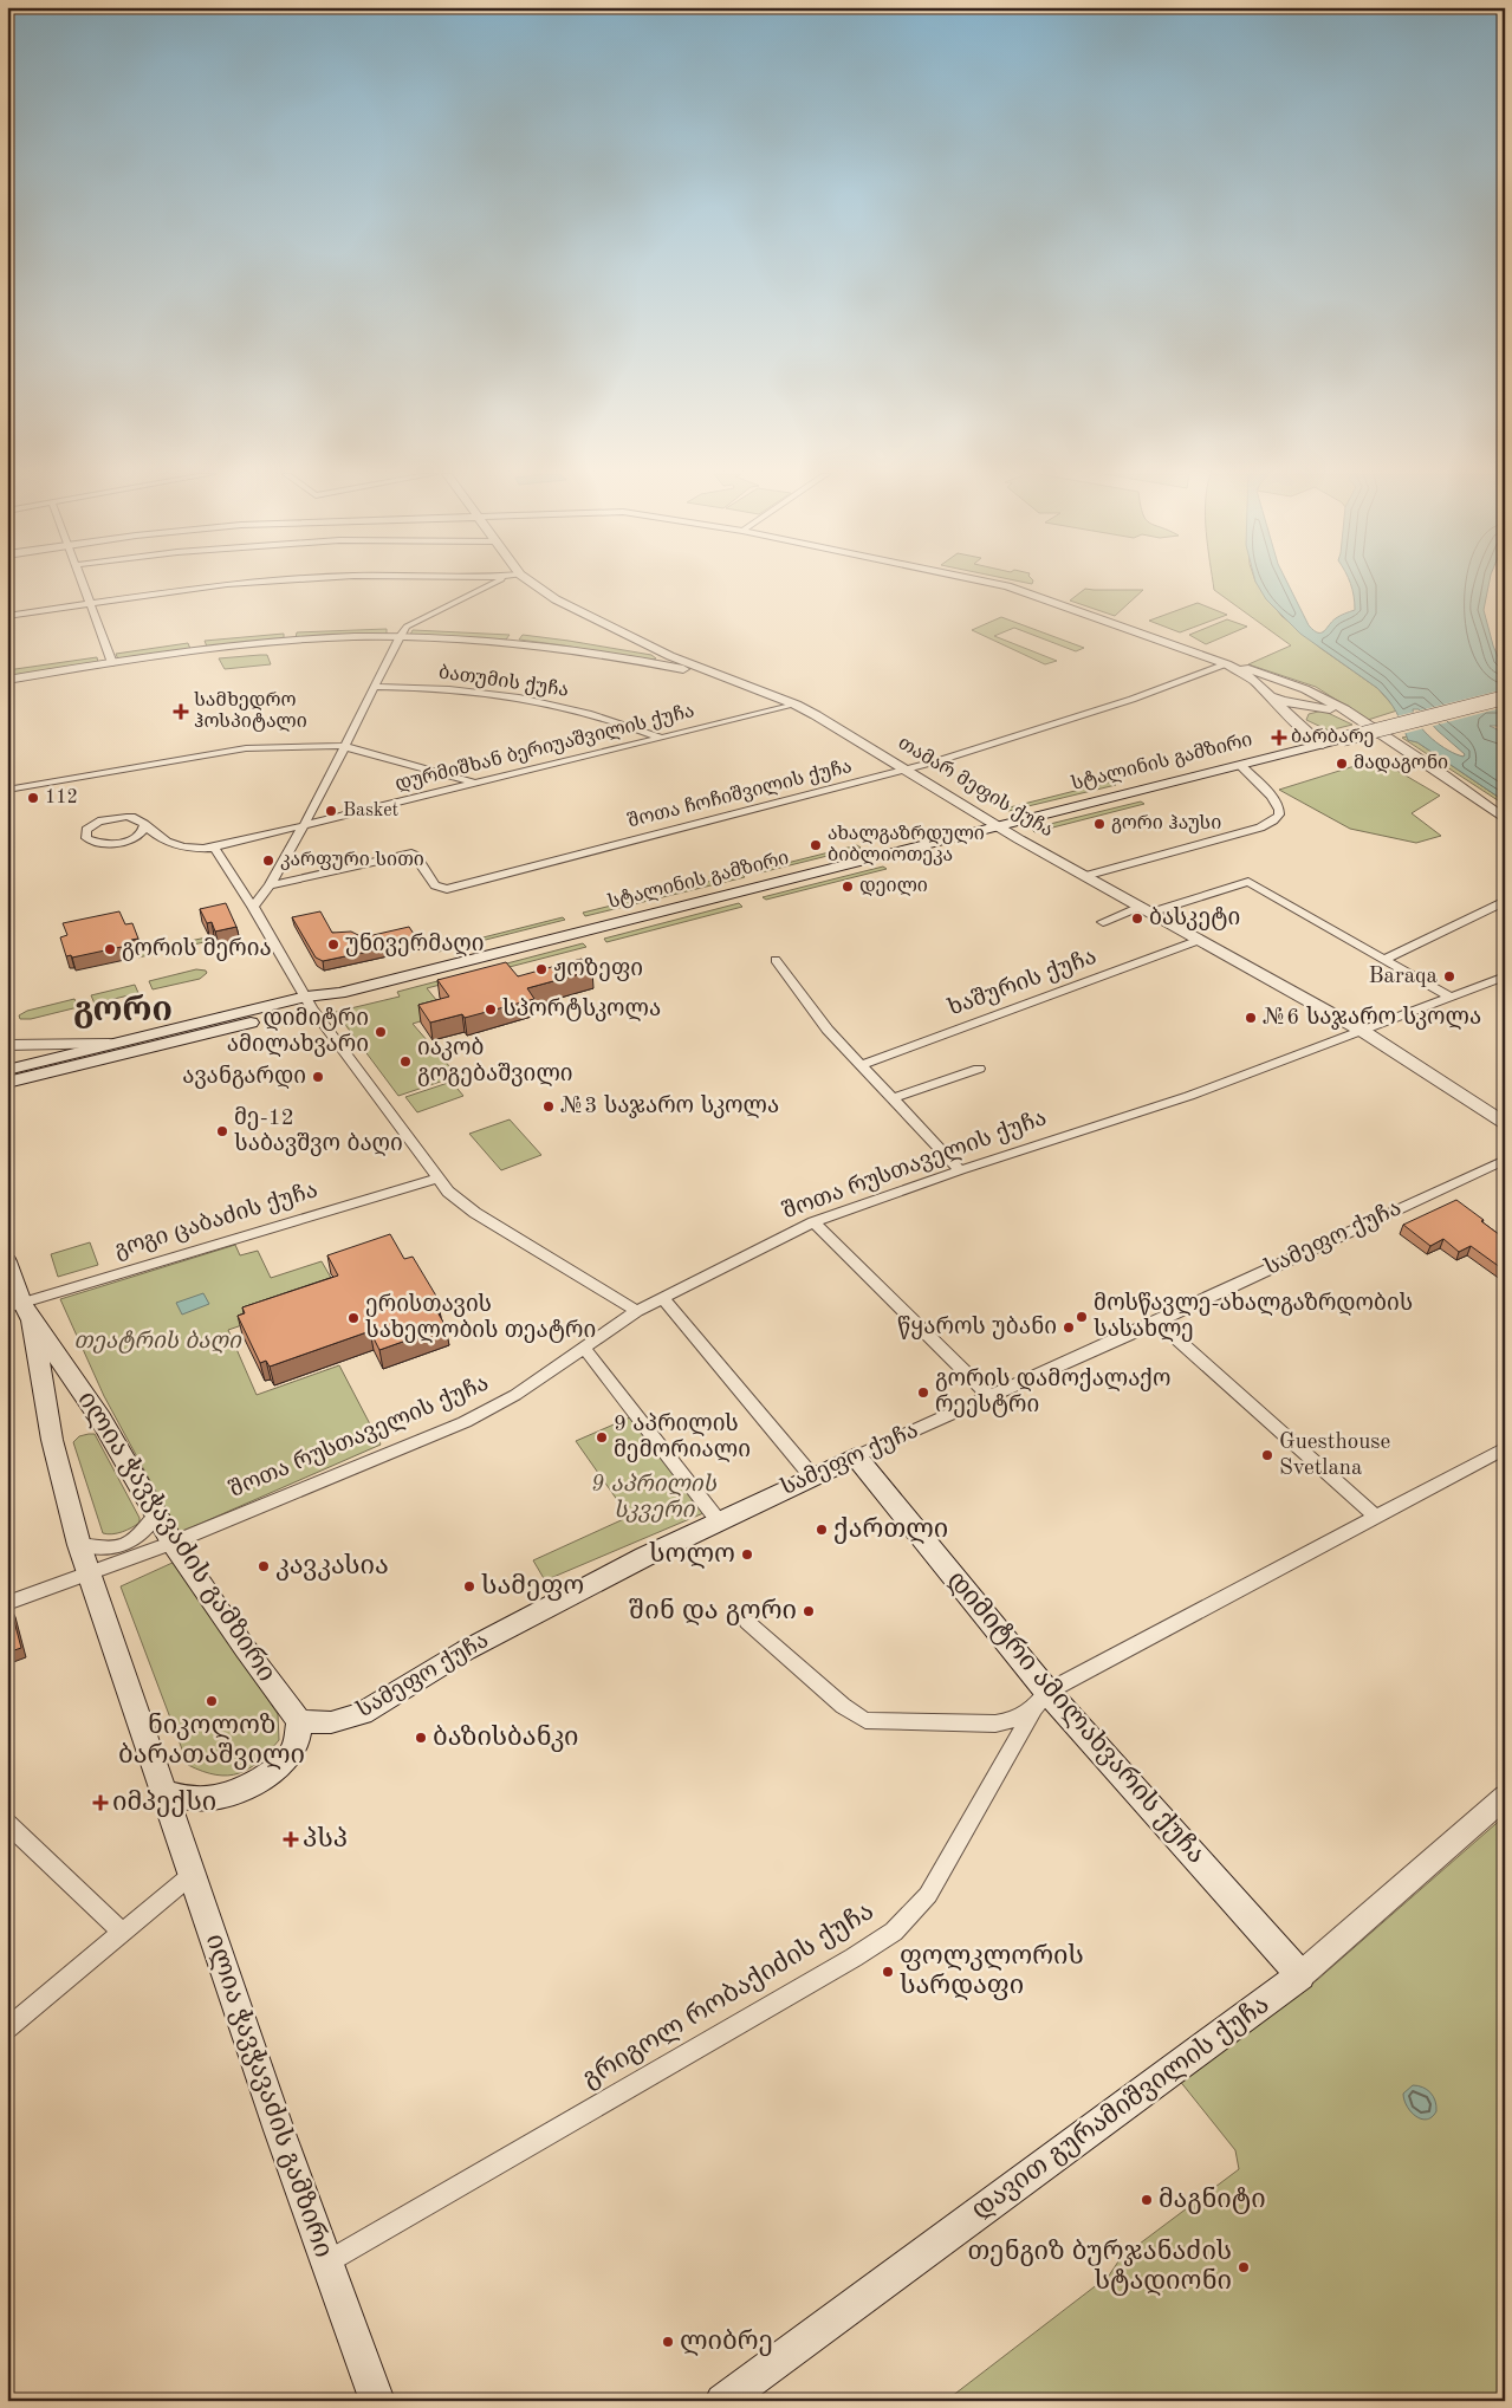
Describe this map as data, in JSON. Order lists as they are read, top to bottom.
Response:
{
  "streets": {
    "main road": [
      "სტალინის გამზირი",
      "სამეფო ქუჩა",
      "ილია ჭავჭავაძის გამზირი",
      "დიმიტრი ამილახვარის ქუჩა",
      "დავით გურამიშვილის ქუჩა"
    ],
    "street": [
      "ბათუმის ქუჩა",
      "დურმიშხან ბერიუაშვილის ქუჩა",
      "თამარ მეფის ქუჩა",
      "შოთა ჩოჩიშვილის ქუჩა",
      "ხაშურის ქუჩა",
      "შოთა რუსთაველის ქუჩა",
      "გოგი ცაბაძის ქუჩა",
      "გრიგოლ რობაქიძის ქუჩა"
    ]
  },
  "crossings": [
    ["ბათუმის ქუჩა", "დურმიშხან ბერიუაშვილის ქუჩა"],
    ["დურმიშხან ბერიუაშვილის ქუჩა", "თამარ მეფის ქუჩა"],
    ["სტალინის გამზირი", "თამარ მეფის ქუჩა"],
    ["თამარ მეფის ქუჩა", "შოთა ჩოჩიშვილის ქუჩა"],
    ["თამარ მეფის ქუჩა", "ხაშურის ქუჩა"],
    ["თამარ მეფის ქუჩა", "შოთა რუსთაველის ქუჩა"],
    ["შოთა რუსთაველის ქუჩა", "ილია ჭავჭავაძის გამზირი"],
    ["გოგი ცაბაძის ქუჩა", "ილია ჭავჭავაძის გამზირი"],
    ["სამეფო ქუჩა", "ილია ჭავჭავაძის გამზირი"],
    ["სამეფო ქუჩა", "დიმიტრი ამილახვარის ქუჩა"],
    ["ილია ჭავჭავაძის გამზირი", "გრიგოლ რობაქიძის ქუჩა"],
    ["დიმიტრი ამილახვარის ქუჩა", "გრიგოლ რობაქიძის ქუჩა"],
    ["დიმიტრი ამილახვარის ქუჩა", "დავით გურამიშვილის ქუჩა"]
  ],
  "districts": ["გორი"],
  "parks": ["თეატრის ბაღი", "9 აპრილის სკვერი"],
  "places": {
    "health": [
      "სამხედრო ჰოსპიტალი",
      "ბარბარე",
      "იმპექსი",
      "პსპ"
    ],
    "other": [
      "მადაგონი",
      "112",
      "Basket",
      "გორი ჰაუსი",
      "ახალგაზრდული ბიბლიოთეკა",
      "კარფური სითი",
      "დეილი",
      "ბასკეტი",
      "უნივერმაღი",
      "გორის მერია",
      "ჟოზეფი",
      "Baraqa",
      "სპორტსკოლა",
      "№6 საჯარო სკოლა",
      "დიმიტრი ამილახვარი",
      "იაკობ გოგებაშვილი",
      "ავანგარდი",
      "№3 საჯარო სკოლა",
      "მე-12 საბავშვო ბაღი",
      "მოსწავლე-ახალგაზრდობის სასახლე",
      "ერისთავის სახელობის თეატრი",
      "წყაროს უბანი",
      "გორის დამოქალაქო რეესტრი",
      "9 აპრილის მემორიალი",
      "Guesthouse Svetlana",
      "ქართლი",
      "სოლო",
      "კავკასია",
      "სამეფო",
      "შინ და გორი",
      "ნიკოლოზ ბარათაშვილი",
      "ბაზისბანკი",
      "ფოლკლორის სარდაფი",
      "მაგნიტი",
      "თენგიზ ბურჯანაძის სტადიონი",
      "ლიბრე"
    ]
  }
}
